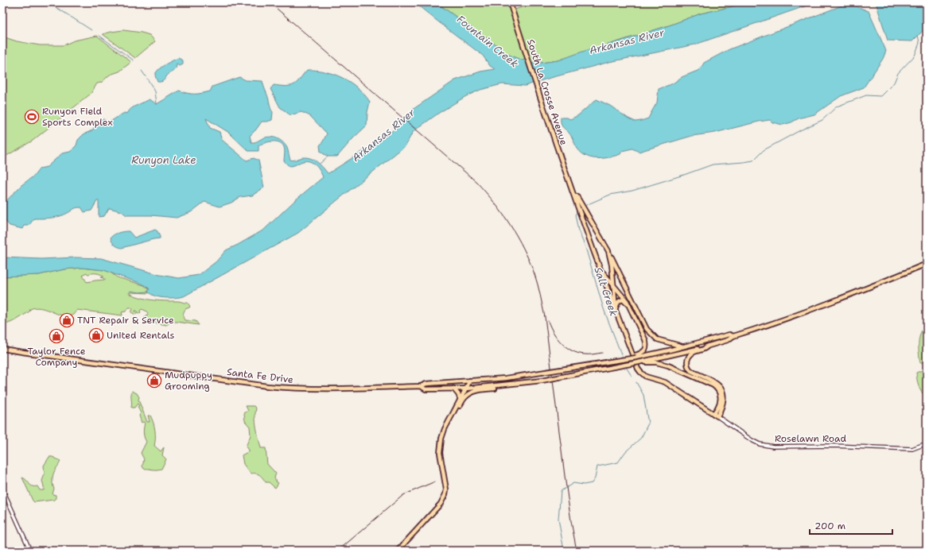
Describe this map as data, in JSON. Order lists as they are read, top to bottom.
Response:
{
  "streets": {
    "main road": ["South La Crosse Avenue", "Santa Fe Drive", "Roselawn Road"]
  },
  "crossings": [
    ["South La Crosse Avenue", "Roselawn Road"]
  ],
  "water": [
    "Fountain Creek",
    "Arkansas River",
    "Runyon Lake",
    "Salt Creek"
  ],
  "places": {
    "sports": ["Runyon Field Sports Complex"],
    "shop": [
      "TNT Repair & Service",
      "United Rentals",
      "Taylor Fence Company",
      "Mudpuppy Grooming"
    ]
  },
  "scale_bar": "200 m"
}
